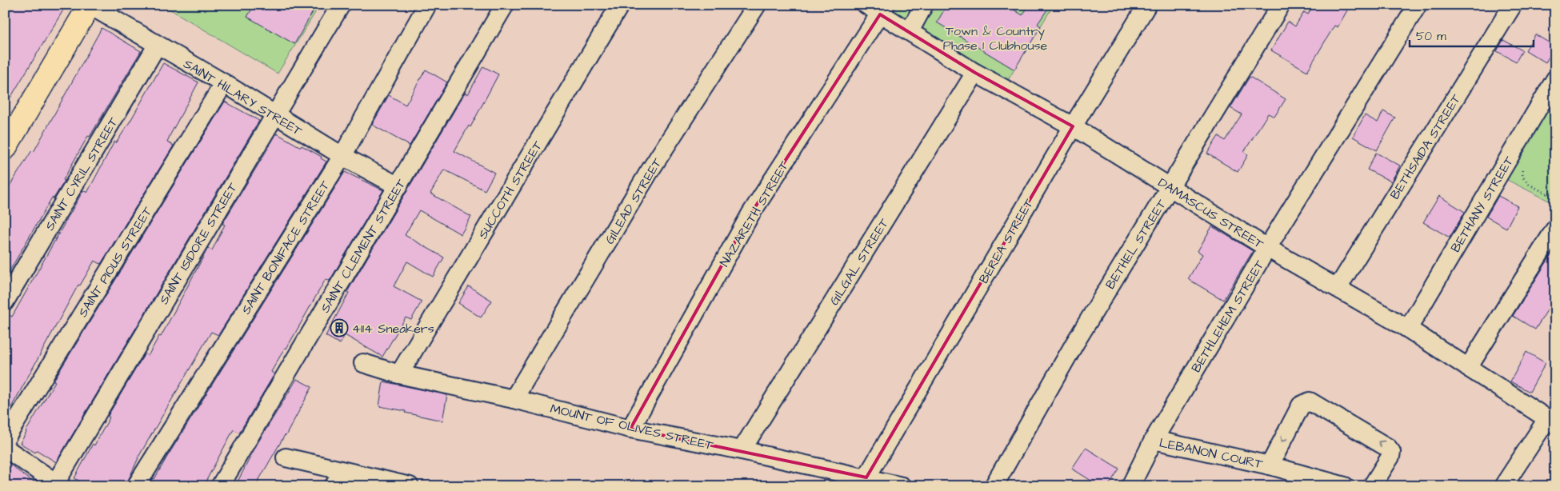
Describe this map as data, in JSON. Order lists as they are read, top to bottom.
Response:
{
  "streets": {
    "street": [
      "SAINT HILARY STREET",
      "BETHSAIDA STREET",
      "SAINT CYRIL STREET",
      "SUCCOTH STREET",
      "GILEAD STREET",
      "BETHANY STREET",
      "DAMASCUS STREET",
      "NAZARETH STREET",
      "BEREA STREET",
      "SAINT ISIDORE STREET",
      "BETHEL STREET",
      "SAINT CLEMENT STREET",
      "SAINT BONIFACE STREET",
      "SAINT PIOUS STREET",
      "GILGAL STREET",
      "BETHLEHEM STREET",
      "MOUNT OF OLIVES STREET",
      "LEBANON COURT"
    ]
  },
  "crossings": [
    ["SAINT HILARY STREET", "SAINT CYRIL STREET"],
    ["SAINT HILARY STREET", "SAINT ISIDORE STREET"],
    ["SAINT HILARY STREET", "SAINT CLEMENT STREET"],
    ["SAINT HILARY STREET", "SAINT BONIFACE STREET"],
    ["SAINT HILARY STREET", "SAINT PIOUS STREET"],
    ["BETHSAIDA STREET", "DAMASCUS STREET"],
    ["SUCCOTH STREET", "MOUNT OF OLIVES STREET"],
    ["GILEAD STREET", "MOUNT OF OLIVES STREET"],
    ["BETHANY STREET", "DAMASCUS STREET"],
    ["DAMASCUS STREET", "NAZARETH STREET"],
    ["DAMASCUS STREET", "BEREA STREET"],
    ["DAMASCUS STREET", "BETHEL STREET"],
    ["DAMASCUS STREET", "GILGAL STREET"],
    ["DAMASCUS STREET", "BETHLEHEM STREET"],
    ["NAZARETH STREET", "MOUNT OF OLIVES STREET"],
    ["BEREA STREET", "MOUNT OF OLIVES STREET"],
    ["GILGAL STREET", "MOUNT OF OLIVES STREET"],
    ["BETHLEHEM STREET", "LEBANON COURT"]
  ],
  "parks": ["Town & Country Phase 1 Clubhouse"],
  "places": {
    "building": ["4114 Sneakers"]
  },
  "scale_bar": "50 m"
}
